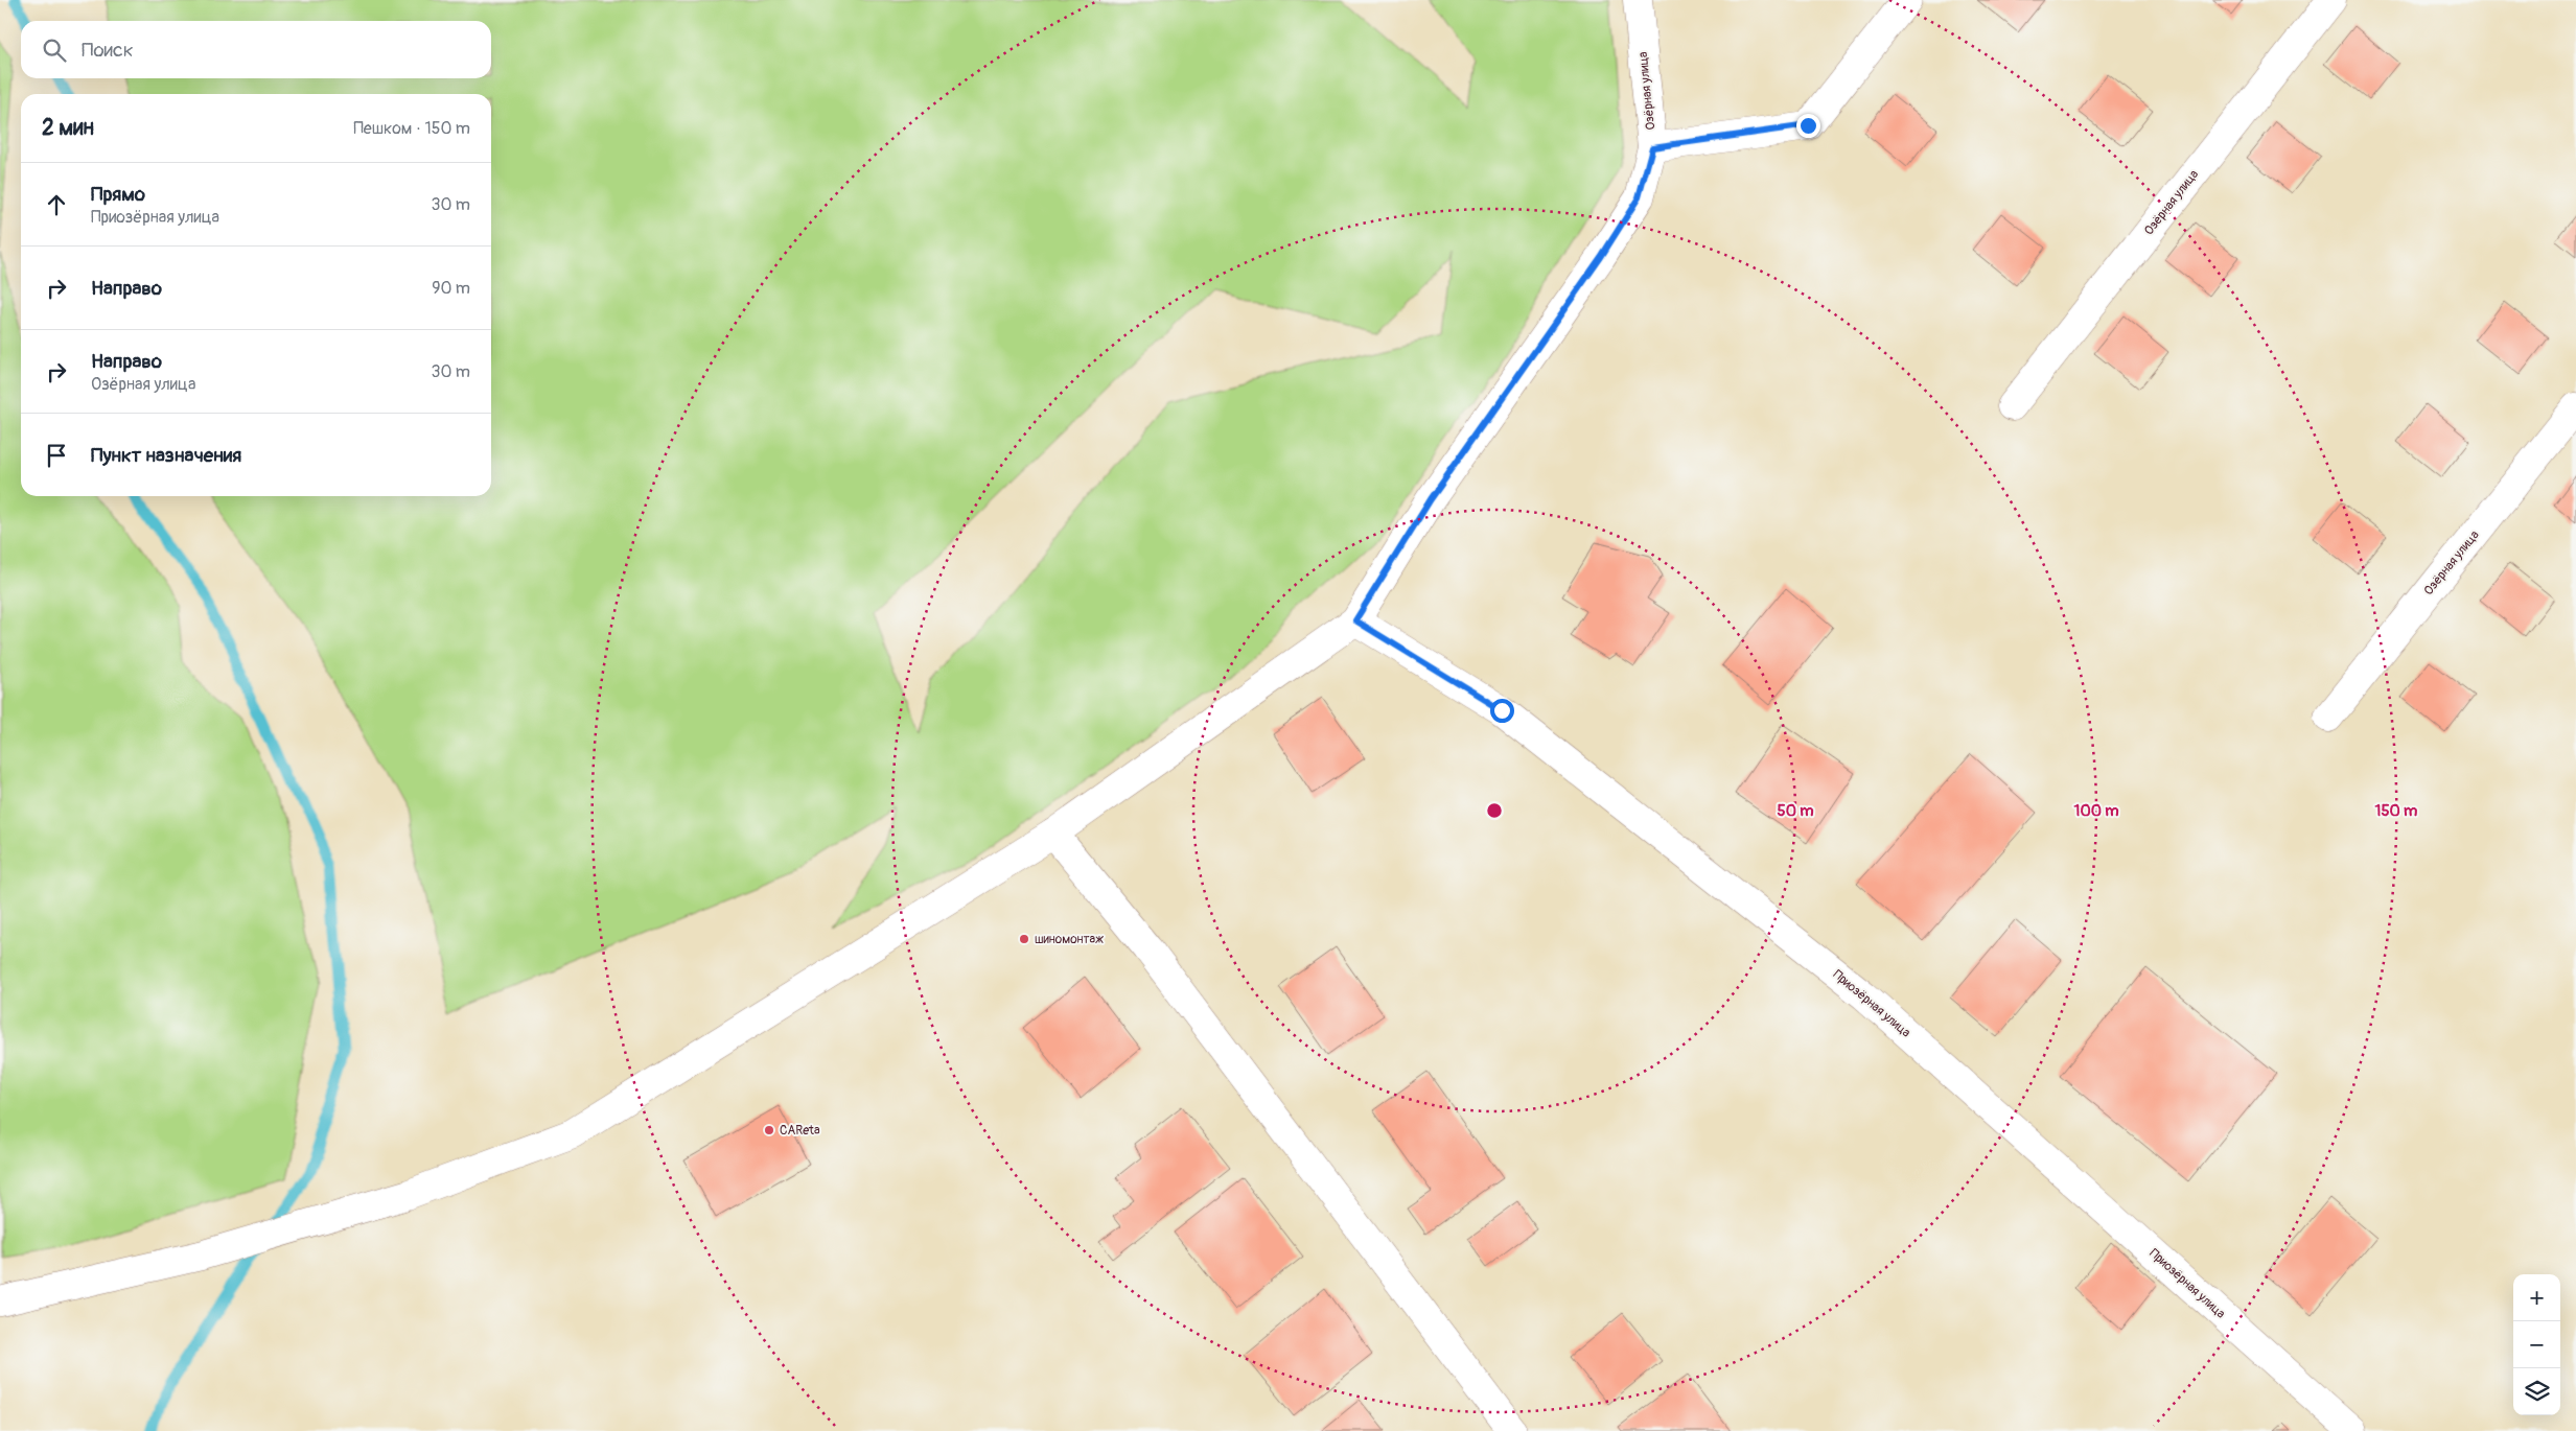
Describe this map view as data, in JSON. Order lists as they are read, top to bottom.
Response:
{
  "streets": {
    "street": ["Озёрная улица", "Приозёрная улица"]
  },
  "places": ["шиномонтаж", "CAReta"],
  "page": {
    "search": "Поиск",
    "heading": ["2 мин", "Пешком · 150 m"],
    "list": [
      ["Прямо", "Приозёрная улица", "30 m"],
      ["Направо", "90 m"],
      ["Направо", "Озёрная улица", "30 m"],
      "Пункт назначения"
    ],
    "map_buttons": ["+", "−"]
  },
  "rings": ["50 m", "100 m", "150 m"]
}
